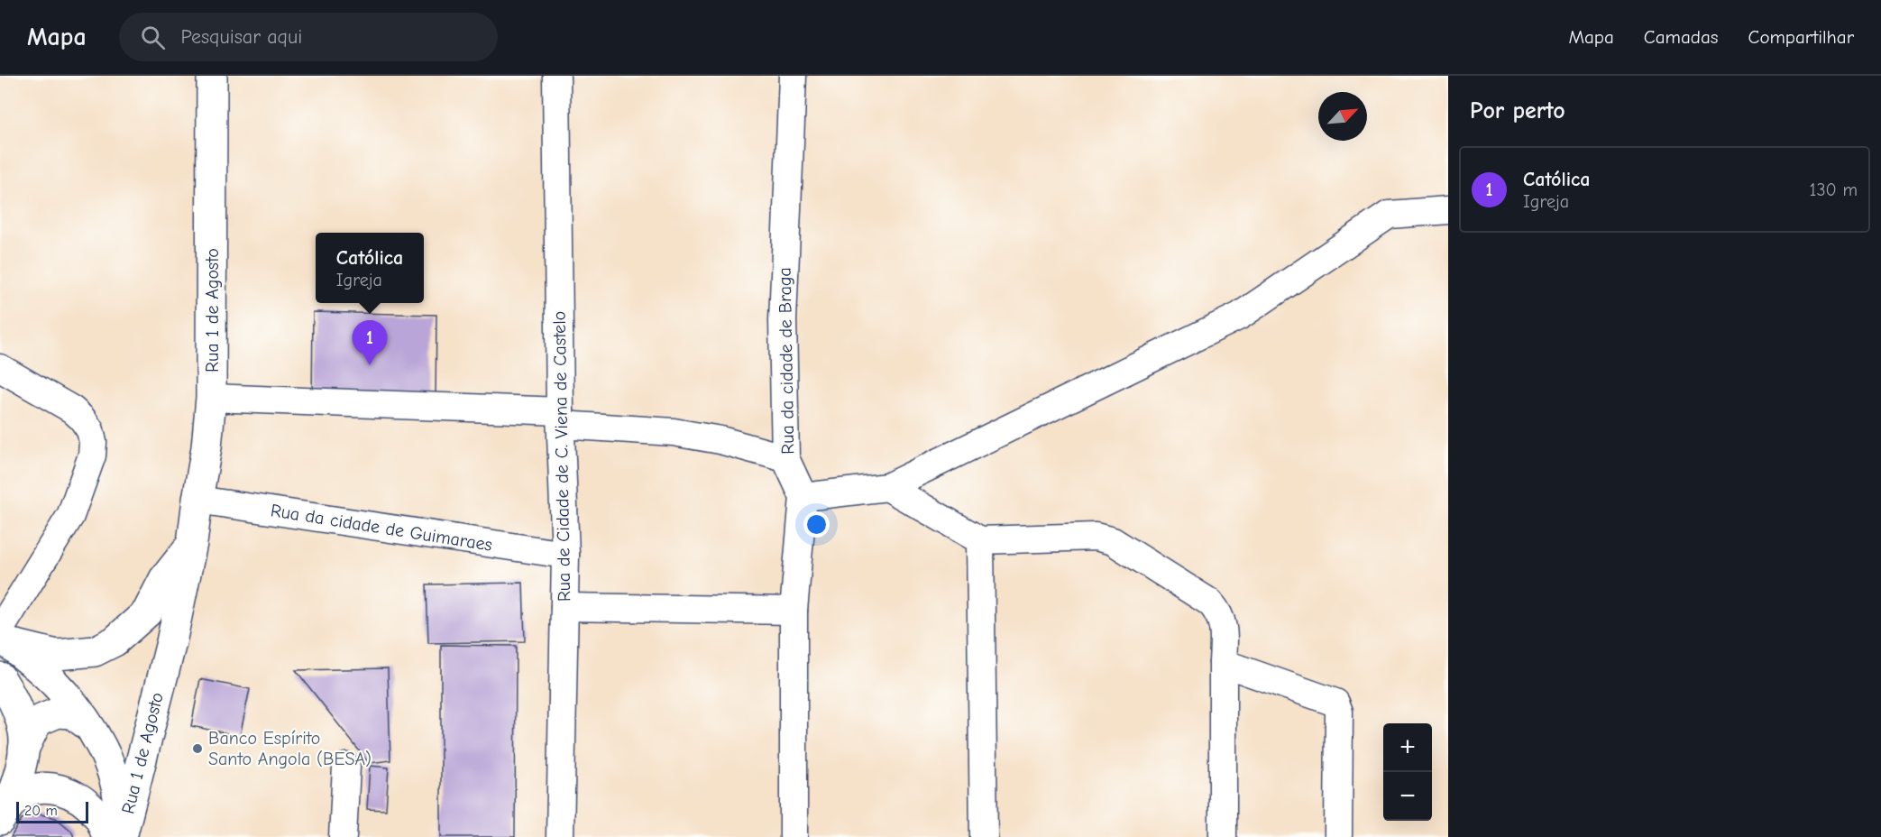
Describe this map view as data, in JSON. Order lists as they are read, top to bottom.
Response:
{
  "streets": {
    "main road": ["Rua 1 de Agosto"],
    "street": ["Rua da cidade de Braga", "Rua de Cidade de C. Viena de Castelo", "Rua da cidade de Guimaraes"]
  },
  "crossings": [
    ["Rua 1 de Agosto", "Rua da cidade de Guimaraes"],
    ["Rua de Cidade de C. Viena de Castelo", "Rua da cidade de Guimaraes"]
  ],
  "places": ["Banco Espírito Santo Angola (BESA)"],
  "scale_bar": "20 m",
  "north": "top right",
  "page": {
    "header": "Mapa",
    "search": "Pesquisar aqui",
    "nav": ["Mapa", "Camadas", "Compartilhar"],
    "heading": "Por perto",
    "list": [
      {
        "mark": "1",
        "name": "Católica",
        "note": "Igreja",
        "value": "130 m"
      }
    ],
    "popup": ["Católica", "Igreja"],
    "pins": "1",
    "map_buttons": ["+", "−"],
    "scale": "20 m"
  }
}
